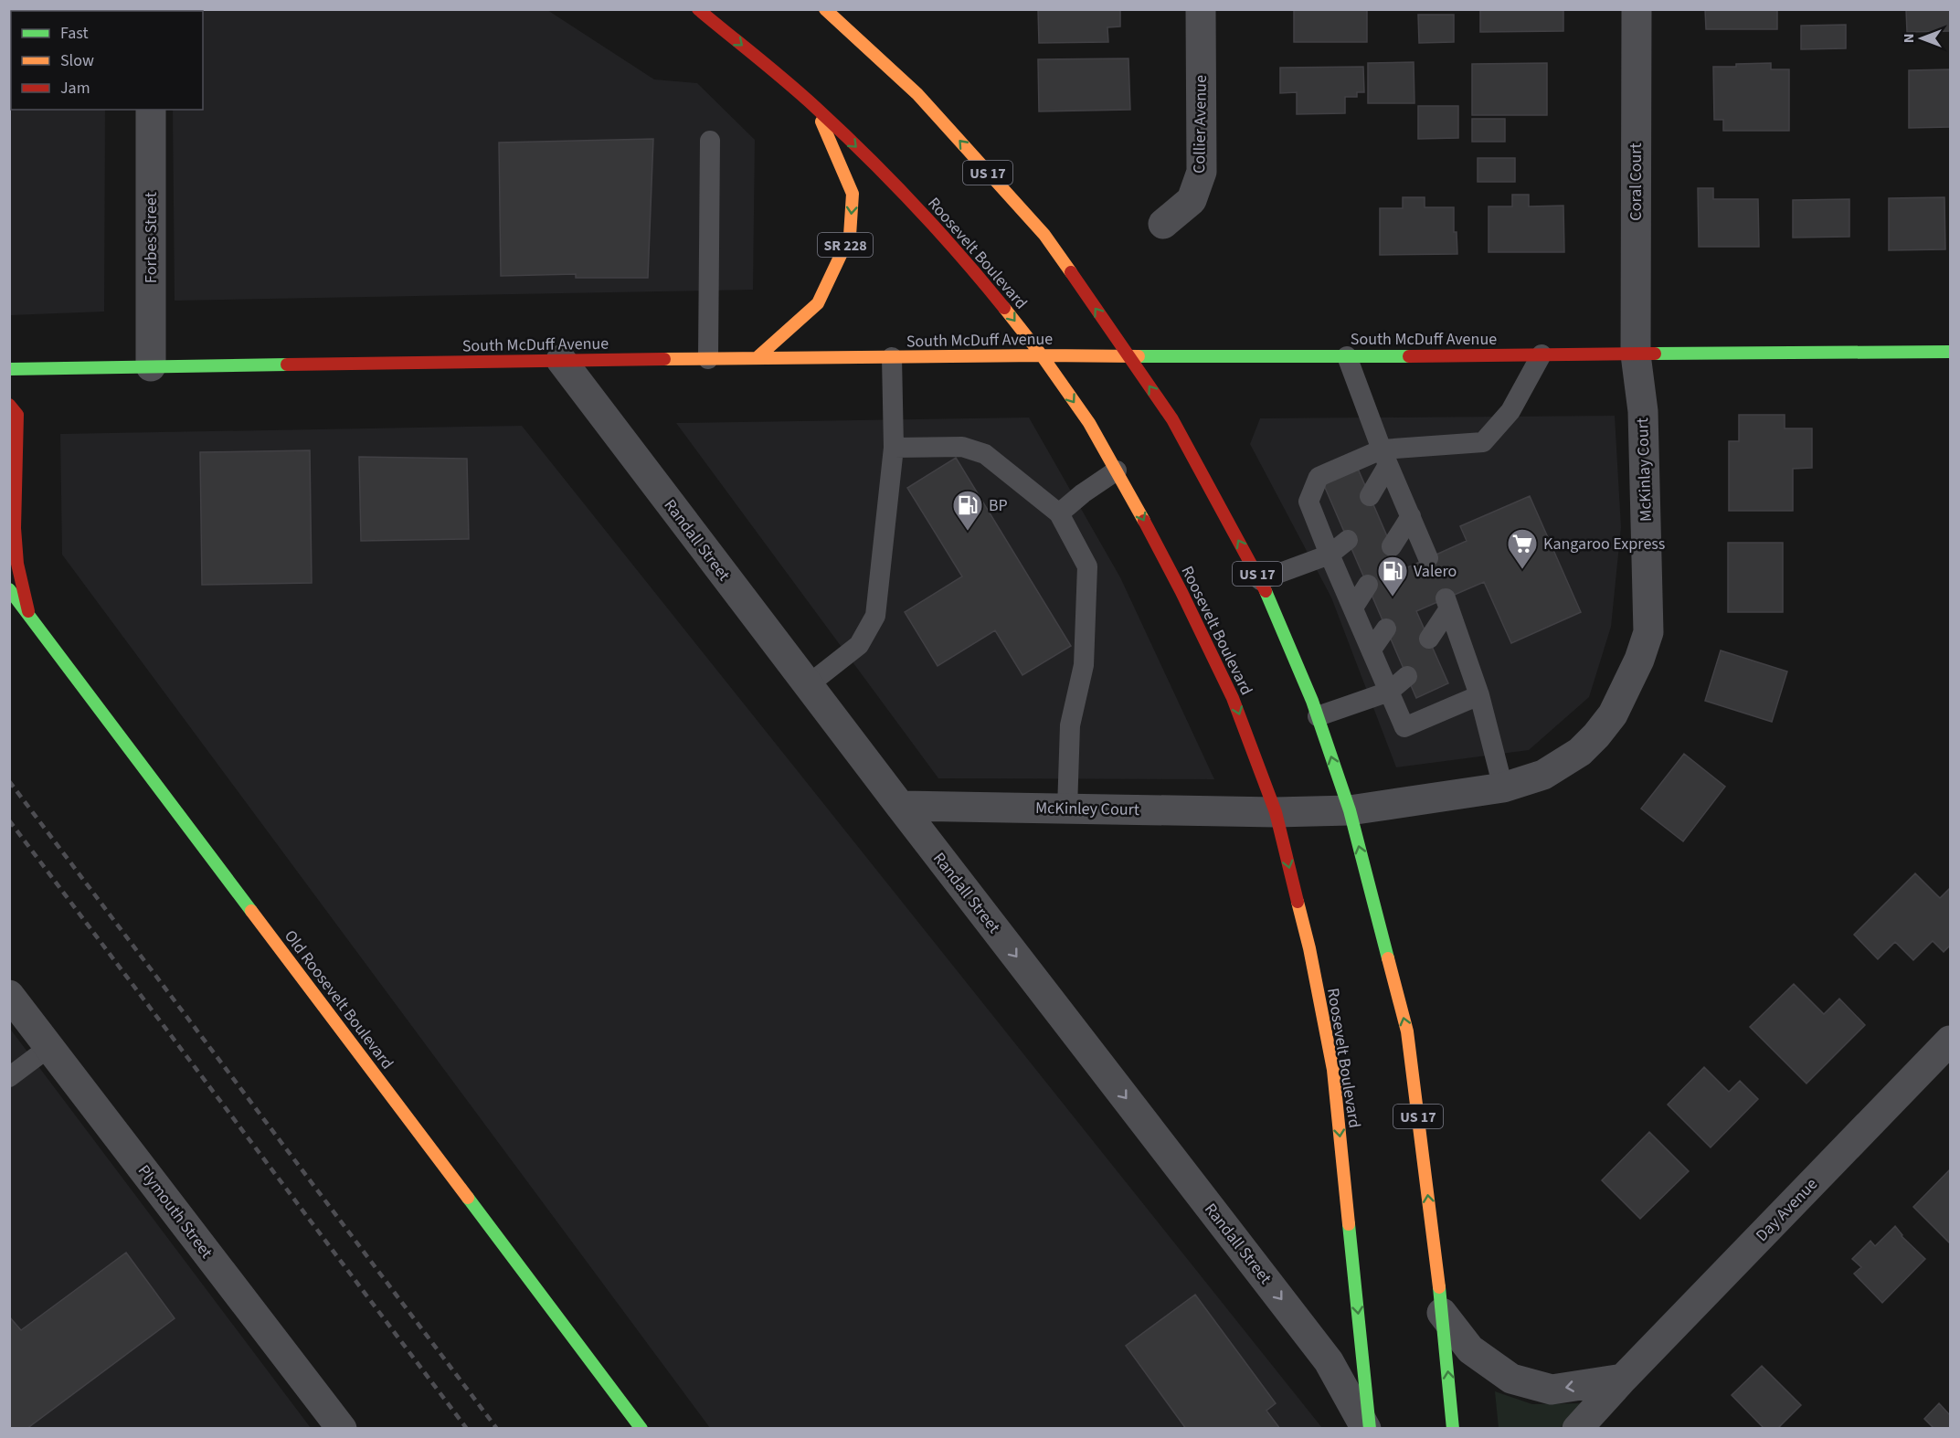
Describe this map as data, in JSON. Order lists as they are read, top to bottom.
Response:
{
  "streets": {
    "main road": [
      "US 17",
      "SR 228",
      "Roosevelt Boulevard",
      "South McDuff Avenue",
      "Old Roosevelt Boulevard"
    ],
    "street": [
      "Collier Avenue",
      "Coral Court",
      "Forbes Street",
      "McKinlay Court",
      "Randall Street",
      "McKinley Court",
      "Day Avenue",
      "Plymouth Street"
    ]
  },
  "crossings": [
    ["US 17", "South McDuff Avenue"],
    ["US 17", "McKinlay Court"],
    ["US 17", "McKinley Court"],
    ["Coral Court", "South McDuff Avenue"],
    ["Coral Court", "McKinlay Court"],
    ["Forbes Street", "South McDuff Avenue"],
    ["SR 228", "Roosevelt Boulevard"],
    ["SR 228", "South McDuff Avenue"],
    ["Roosevelt Boulevard", "South McDuff Avenue"],
    ["Roosevelt Boulevard", "Randall Street"],
    ["Roosevelt Boulevard", "McKinley Court"],
    ["South McDuff Avenue", "McKinlay Court"],
    ["South McDuff Avenue", "Randall Street"],
    ["McKinlay Court", "McKinley Court"],
    ["Randall Street", "McKinley Court"]
  ],
  "one_way": ["Randall Street"],
  "places": {
    "fuel station": ["BP", "Valero"],
    "supermarket": ["Kangaroo Express"]
  },
  "legend": ["Fast", "Slow", "Jam"],
  "north": "left"
}
